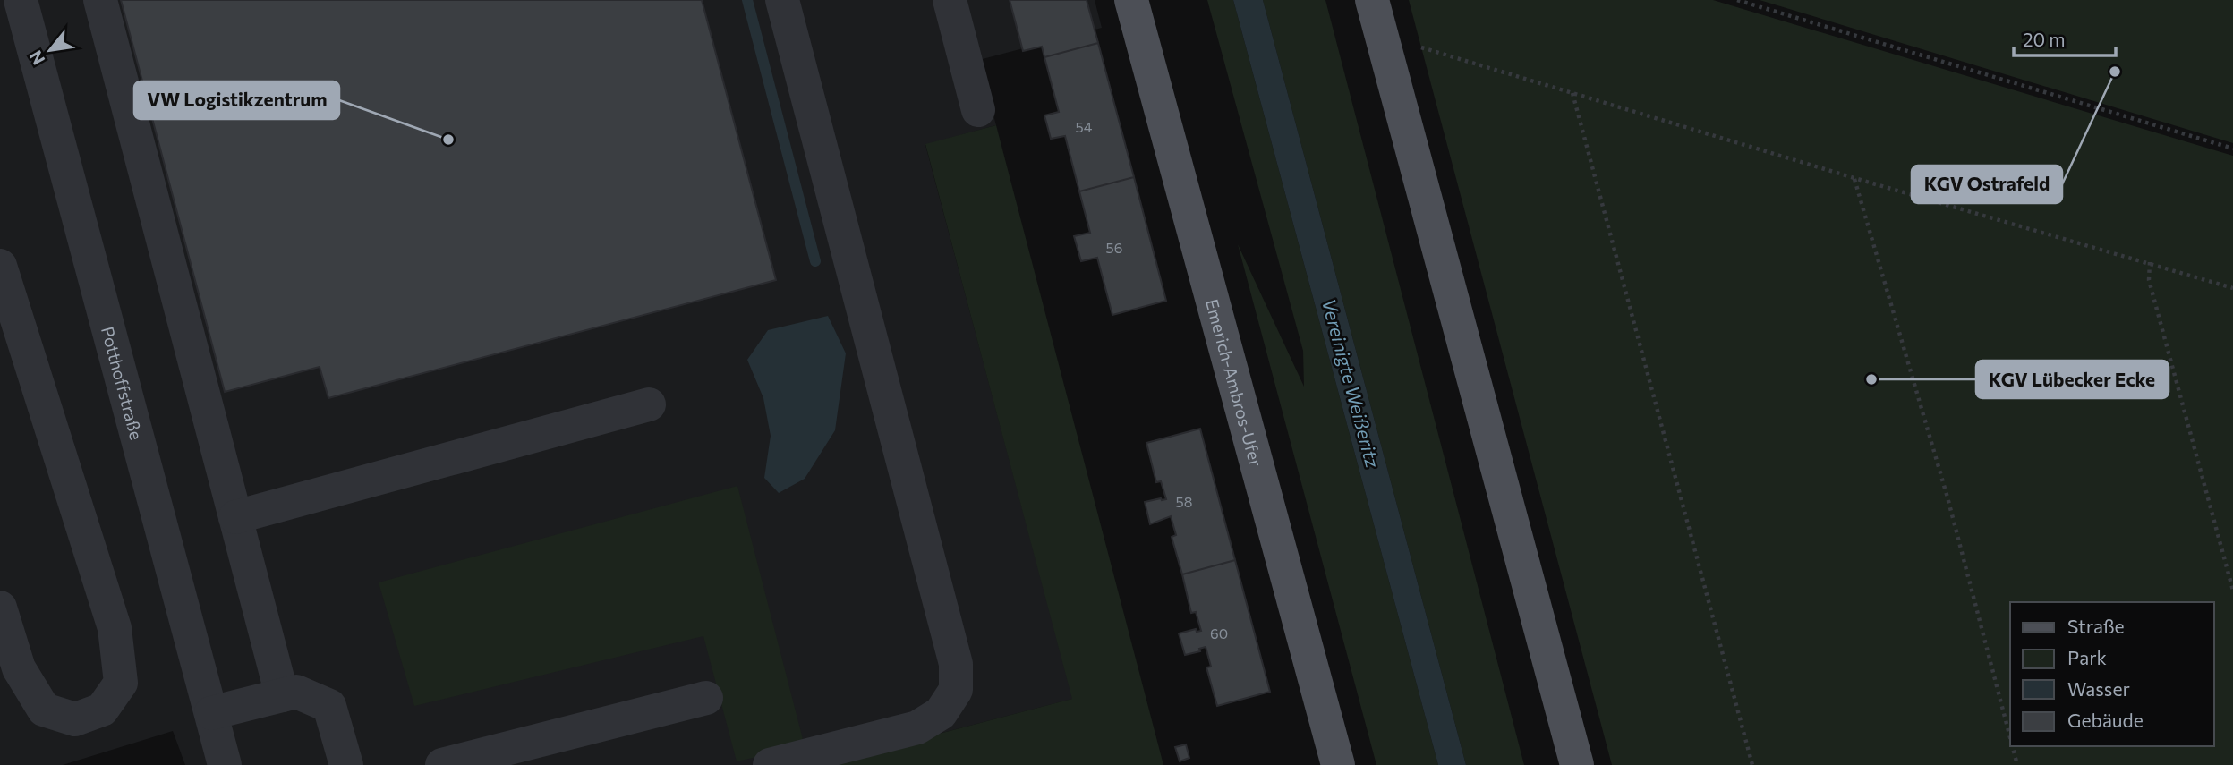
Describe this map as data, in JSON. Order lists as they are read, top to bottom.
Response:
{
  "streets": {
    "main road": ["Emerich-Ambros-Ufer"],
    "street": ["Potthoffstraße"]
  },
  "water": ["Vereinigte Weißeritz"],
  "places": ["KGV Ostrafeld", "VW Logistikzentrum", "KGV Lübecker Ecke"],
  "house_numbers": [
    "54",
    "56",
    "58",
    "60"
  ],
  "legend": [
    "Straße",
    "Park",
    "Wasser",
    "Gebäude"
  ],
  "scale_bar": "20 m",
  "north": "bottom left"
}
